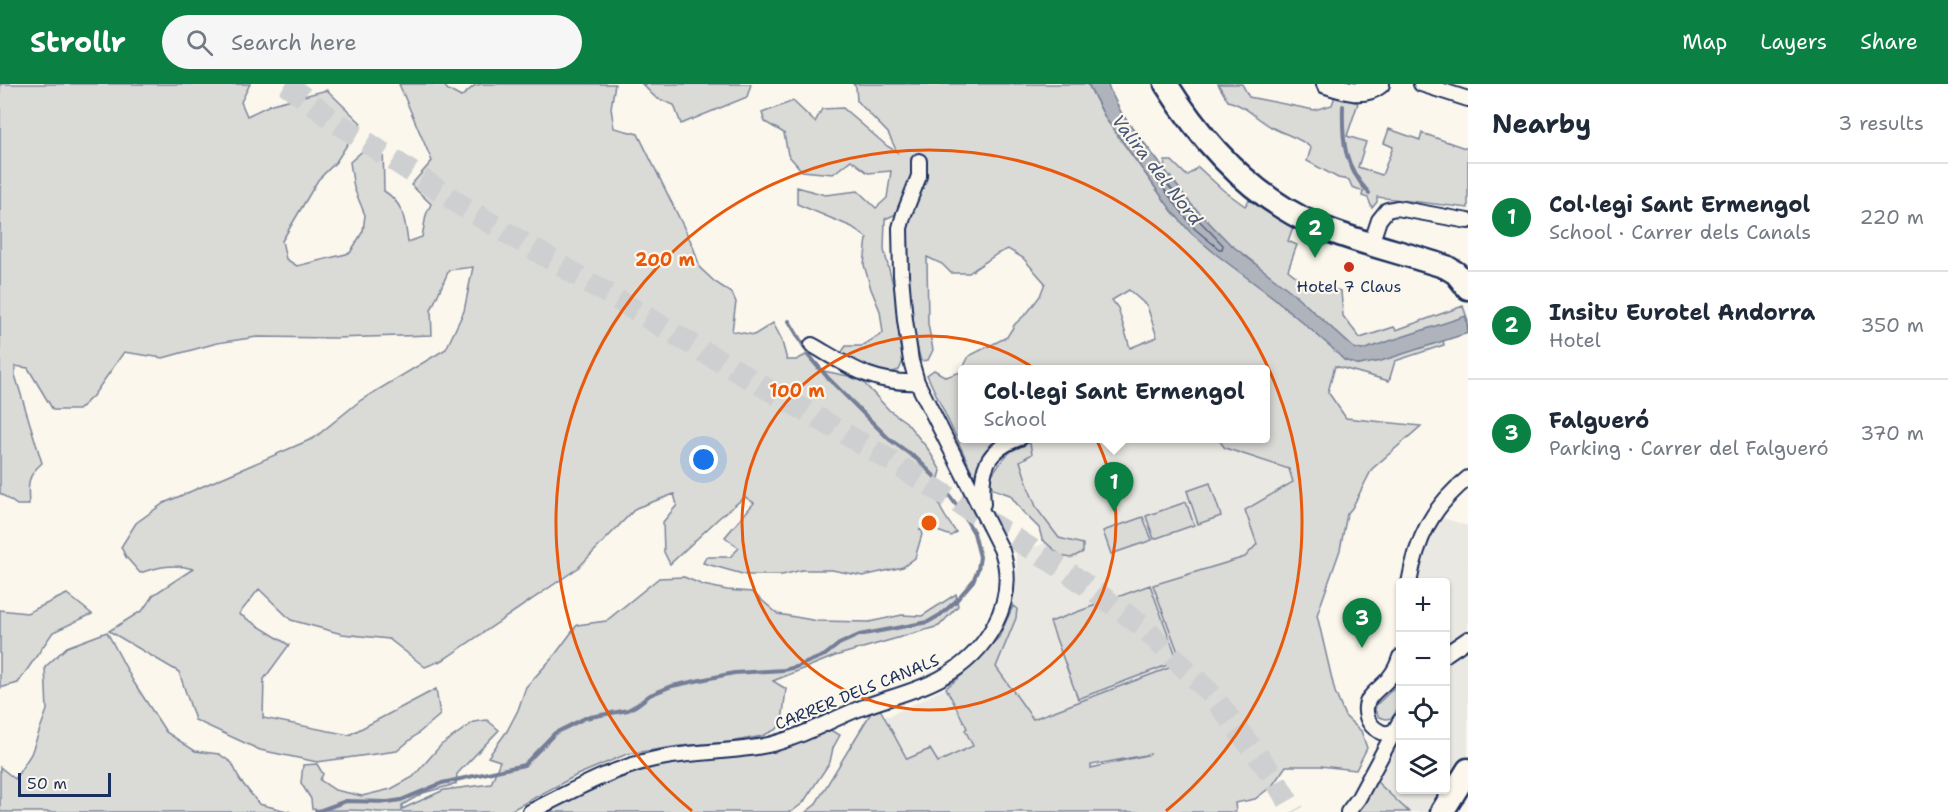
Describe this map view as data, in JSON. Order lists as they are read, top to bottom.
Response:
{
  "streets": {
    "street": ["CARRER DELS CANALS"]
  },
  "water": ["Valira del Nord"],
  "places": ["Hotel 7 Claus"],
  "scale_bar": "50 m",
  "page": {
    "header": "Strollr",
    "search": "Search here",
    "nav": ["Map", "Layers", "Share"],
    "heading": ["Nearby", "3 results"],
    "list": [
      {
        "mark": "1",
        "name": "Col·legi Sant Ermengol",
        "note": "School · Carrer dels Canals",
        "value": "220 m"
      },
      {
        "mark": "2",
        "name": "Insitu Eurotel Andorra",
        "note": "Hotel",
        "value": "350 m"
      },
      {
        "mark": "3",
        "name": "Falgueró",
        "note": "Parking · Carrer del Falgueró",
        "value": "370 m"
      }
    ],
    "pins": ["2", "1", "3"],
    "popup": ["Col·legi Sant Ermengol", "School"],
    "map_buttons": ["+", "−"],
    "scale": "50 m"
  },
  "rings": ["200 m", "100 m"]
}
